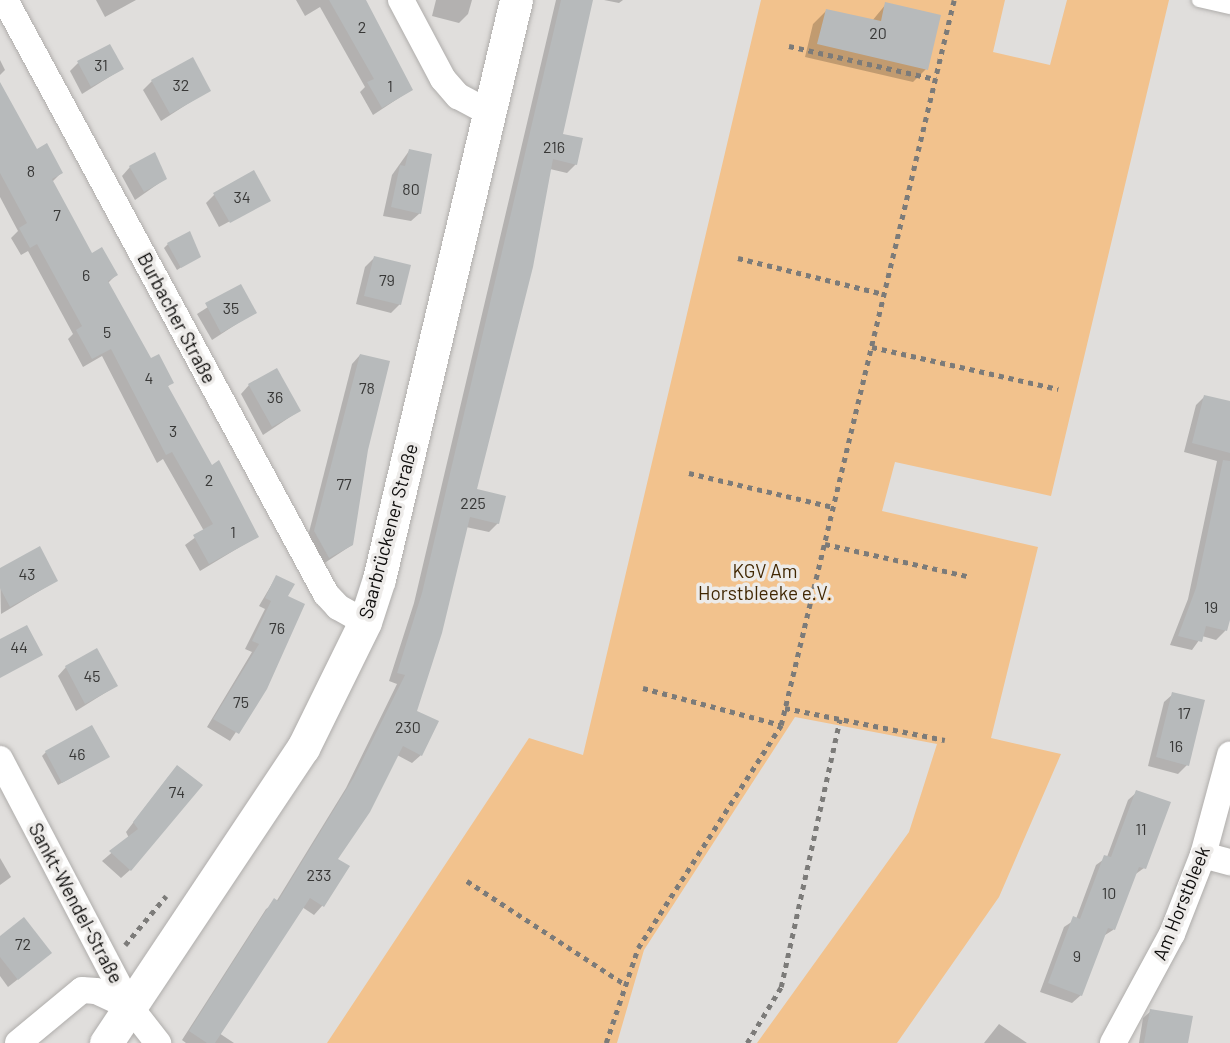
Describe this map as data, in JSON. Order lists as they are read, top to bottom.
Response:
{
  "streets": {
    "street": [
      "Burbacher Straße",
      "Saarbrückener Straße",
      "Sankt-Wendel-Straße",
      "Am Horstbleek"
    ]
  },
  "crossings": [
    ["Burbacher Straße", "Saarbrückener Straße"],
    ["Saarbrückener Straße", "Sankt-Wendel-Straße"]
  ],
  "parks": ["KGV Am Horstbleeke e.V."],
  "house_numbers": [
    "2",
    "20",
    "31",
    "32",
    "1",
    "216",
    "8",
    "80",
    "34",
    "7",
    "6",
    "79",
    "35",
    "5",
    "4",
    "78",
    "36",
    "3",
    "2",
    "77",
    "225",
    "1",
    "43",
    "19",
    "76",
    "44",
    "45",
    "75",
    "17",
    "230",
    "16",
    "46",
    "74",
    "11",
    "233",
    "10",
    "72",
    "9"
  ]
}
